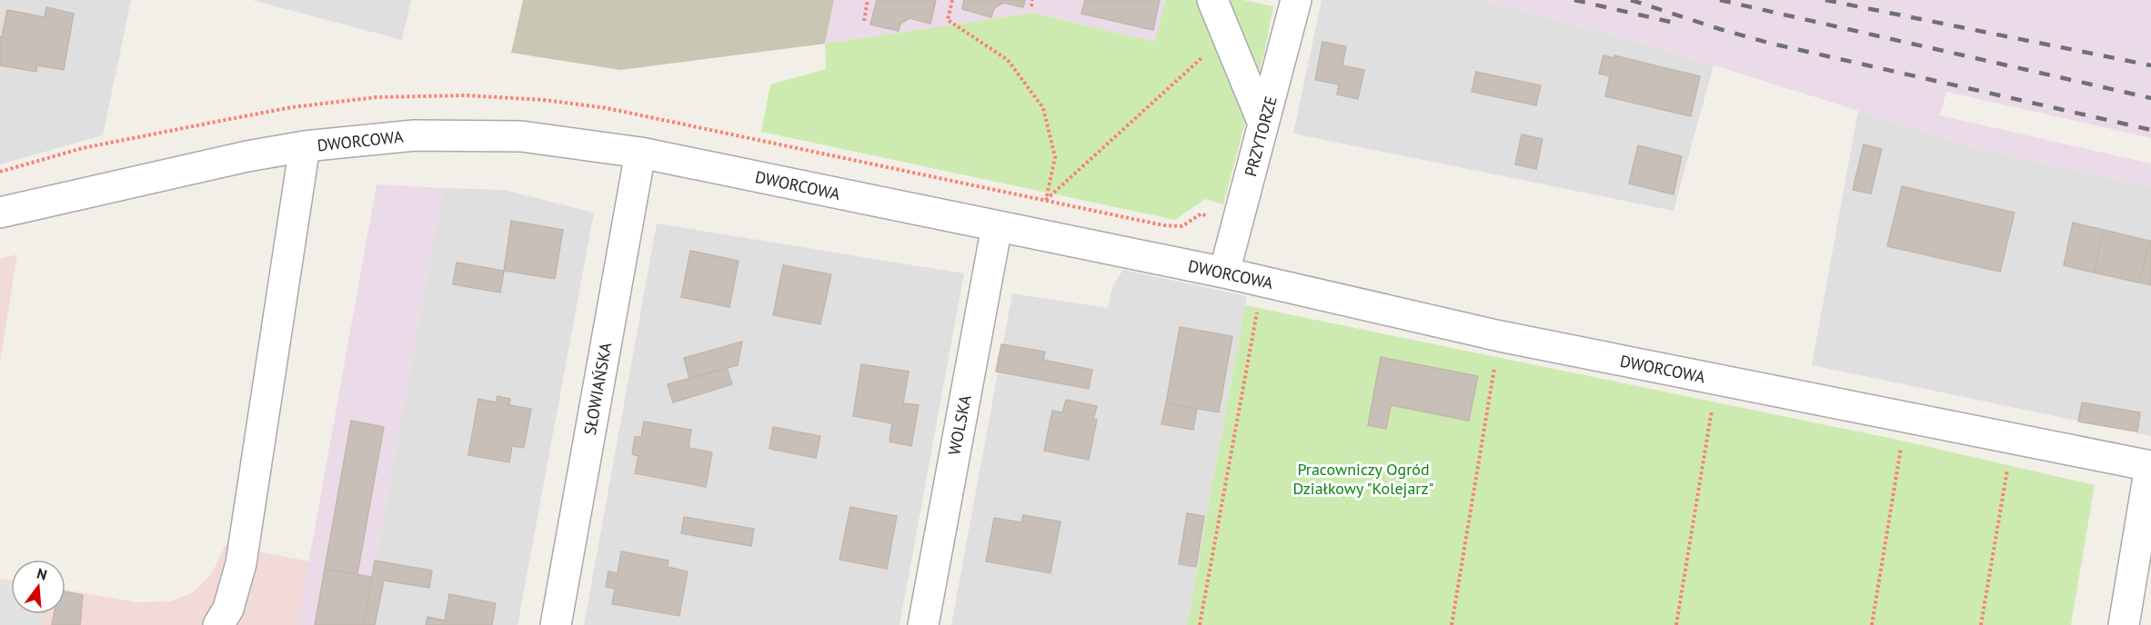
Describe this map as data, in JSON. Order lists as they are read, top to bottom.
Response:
{
  "streets": {
    "street": [
      "PRZYTORZE",
      "DWORCOWA",
      "SŁOWIAŃSKA",
      "WOLSKA"
    ]
  },
  "crossings": [
    ["PRZYTORZE", "DWORCOWA"],
    ["DWORCOWA", "SŁOWIAŃSKA"],
    ["DWORCOWA", "WOLSKA"]
  ],
  "parks": ["Pracowniczy Ogród Działkowy \"Kolejarz\""],
  "north": "top"
}
